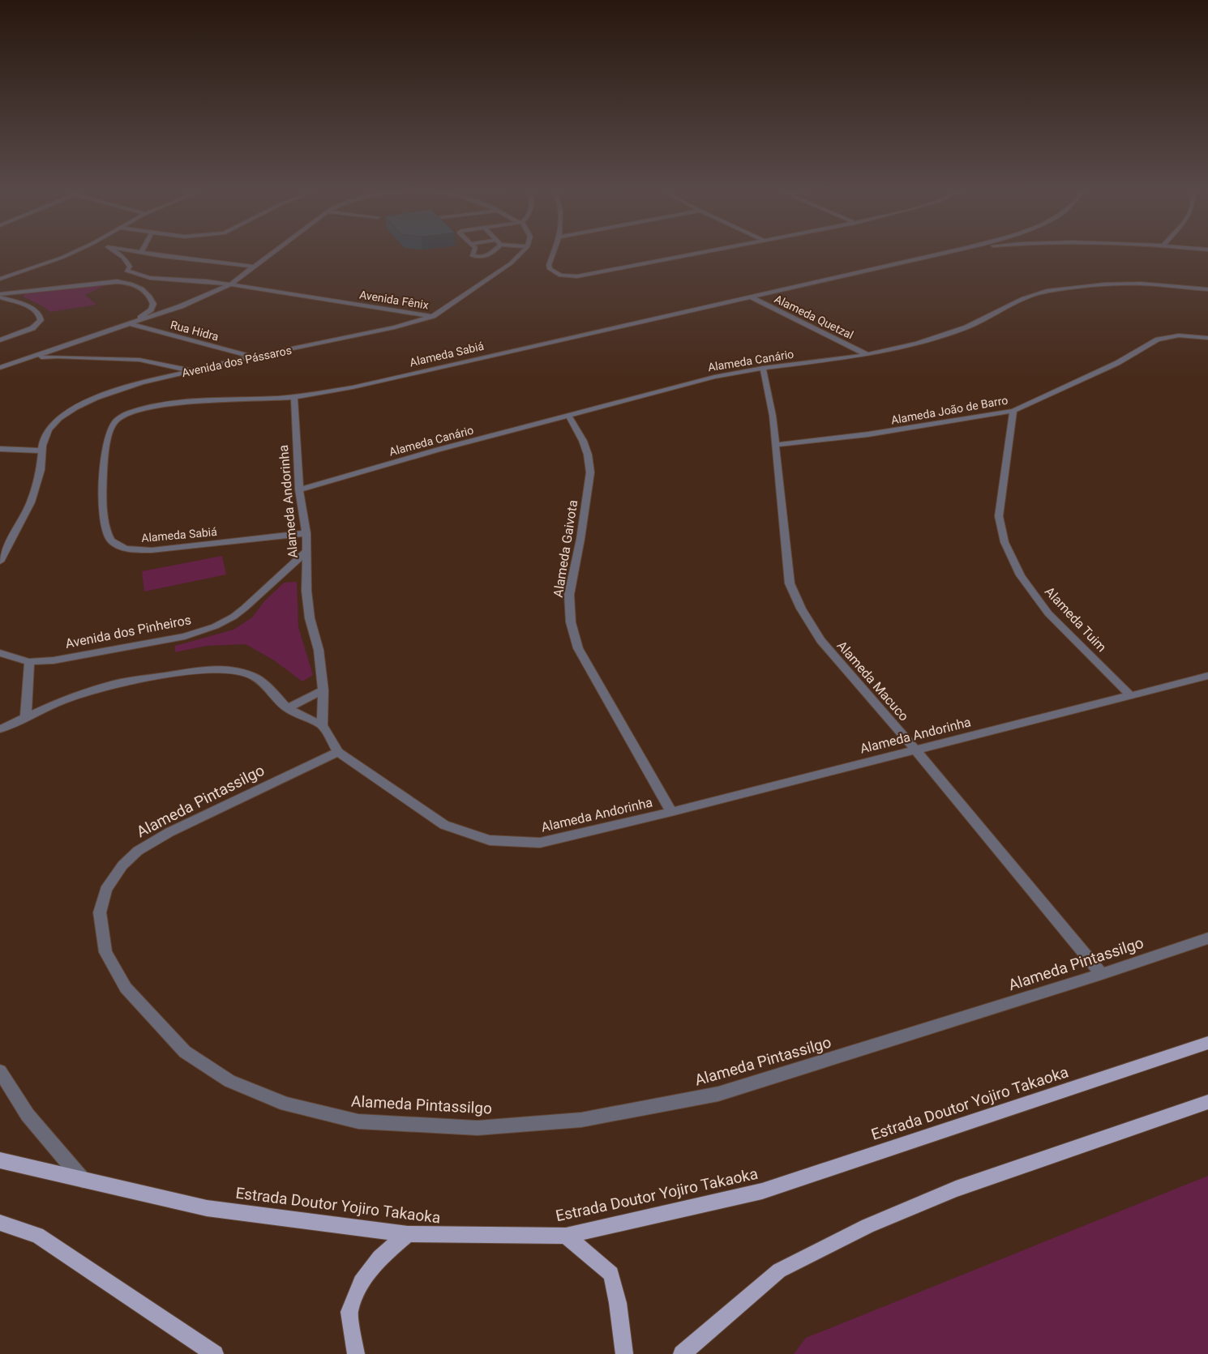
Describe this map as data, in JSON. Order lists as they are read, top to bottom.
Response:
{
  "streets": {
    "main road": ["Estrada Doutor Yojiro Takaoka"],
    "street": [
      "Avenida Fênix",
      "Alameda Quetzal",
      "Rua Hidra",
      "Alameda Sabiá",
      "Alameda Canário",
      "Avenida dos Pássaros",
      "Alameda João de Barro",
      "Alameda Andorinha",
      "Alameda Gaivota",
      "Alameda Tuim",
      "Avenida dos Pinheiros",
      "Alameda Macuco",
      "Alameda Pintassilgo"
    ]
  },
  "crossings": [
    ["Avenida Fênix", "Avenida dos Pássaros"],
    ["Alameda Quetzal", "Alameda Sabiá"],
    ["Alameda Quetzal", "Alameda Canário"],
    ["Rua Hidra", "Avenida dos Pássaros"],
    ["Alameda Sabiá", "Alameda Andorinha"],
    ["Alameda Canário", "Alameda Andorinha"],
    ["Alameda Canário", "Alameda Gaivota"],
    ["Alameda Canário", "Alameda Macuco"],
    ["Alameda João de Barro", "Alameda Tuim"],
    ["Alameda João de Barro", "Alameda Macuco"],
    ["Alameda Andorinha", "Alameda Gaivota"],
    ["Alameda Andorinha", "Alameda Tuim"],
    ["Alameda Andorinha", "Avenida dos Pinheiros"],
    ["Alameda Andorinha", "Alameda Macuco"],
    ["Alameda Andorinha", "Alameda Pintassilgo"],
    ["Alameda Macuco", "Alameda Pintassilgo"]
  ]
}
